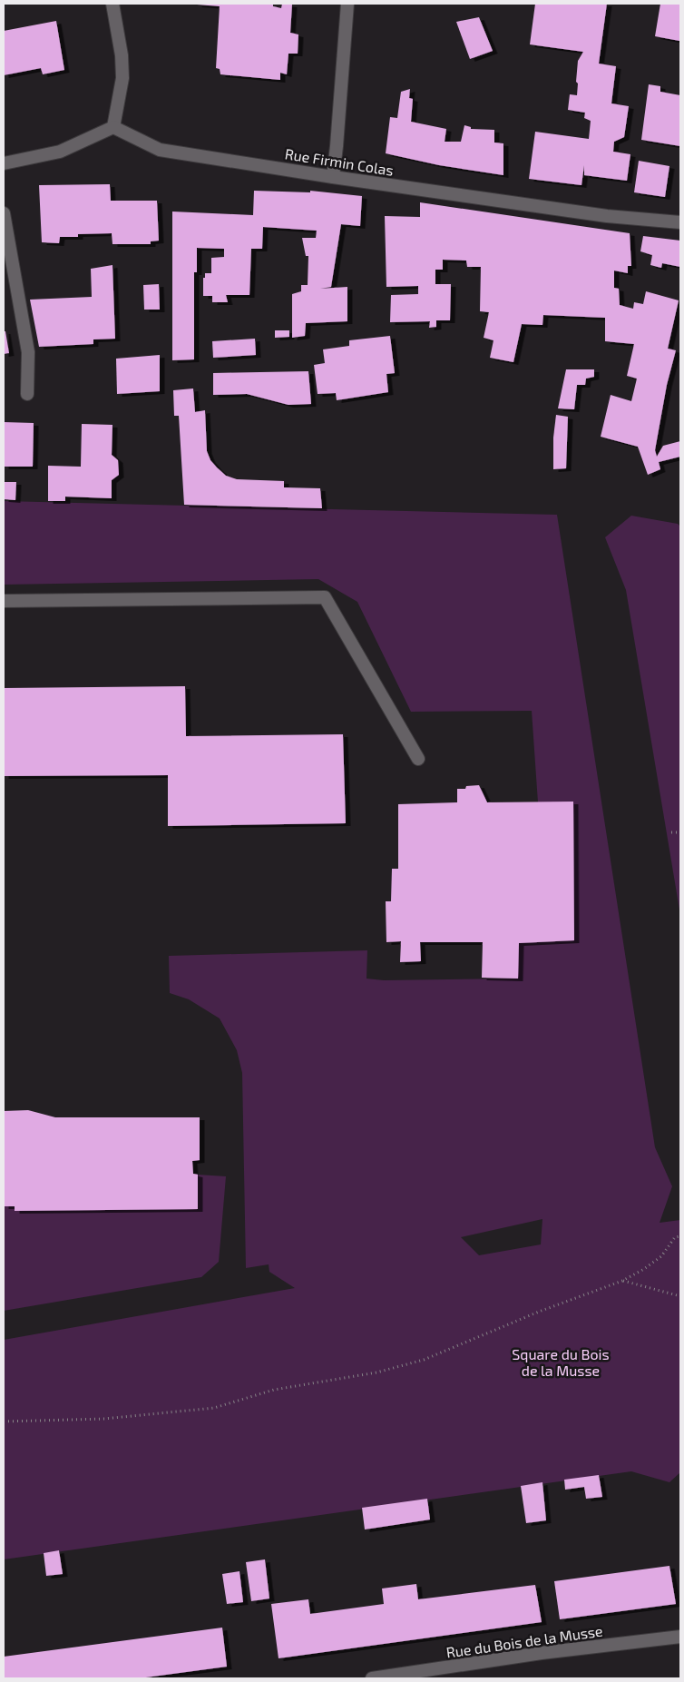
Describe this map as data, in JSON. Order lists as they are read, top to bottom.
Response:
{
  "streets": {
    "street": ["Rue Firmin Colas", "Rue du Bois de la Musse"]
  },
  "parks": ["Square du Bois de la Musse"]
}
